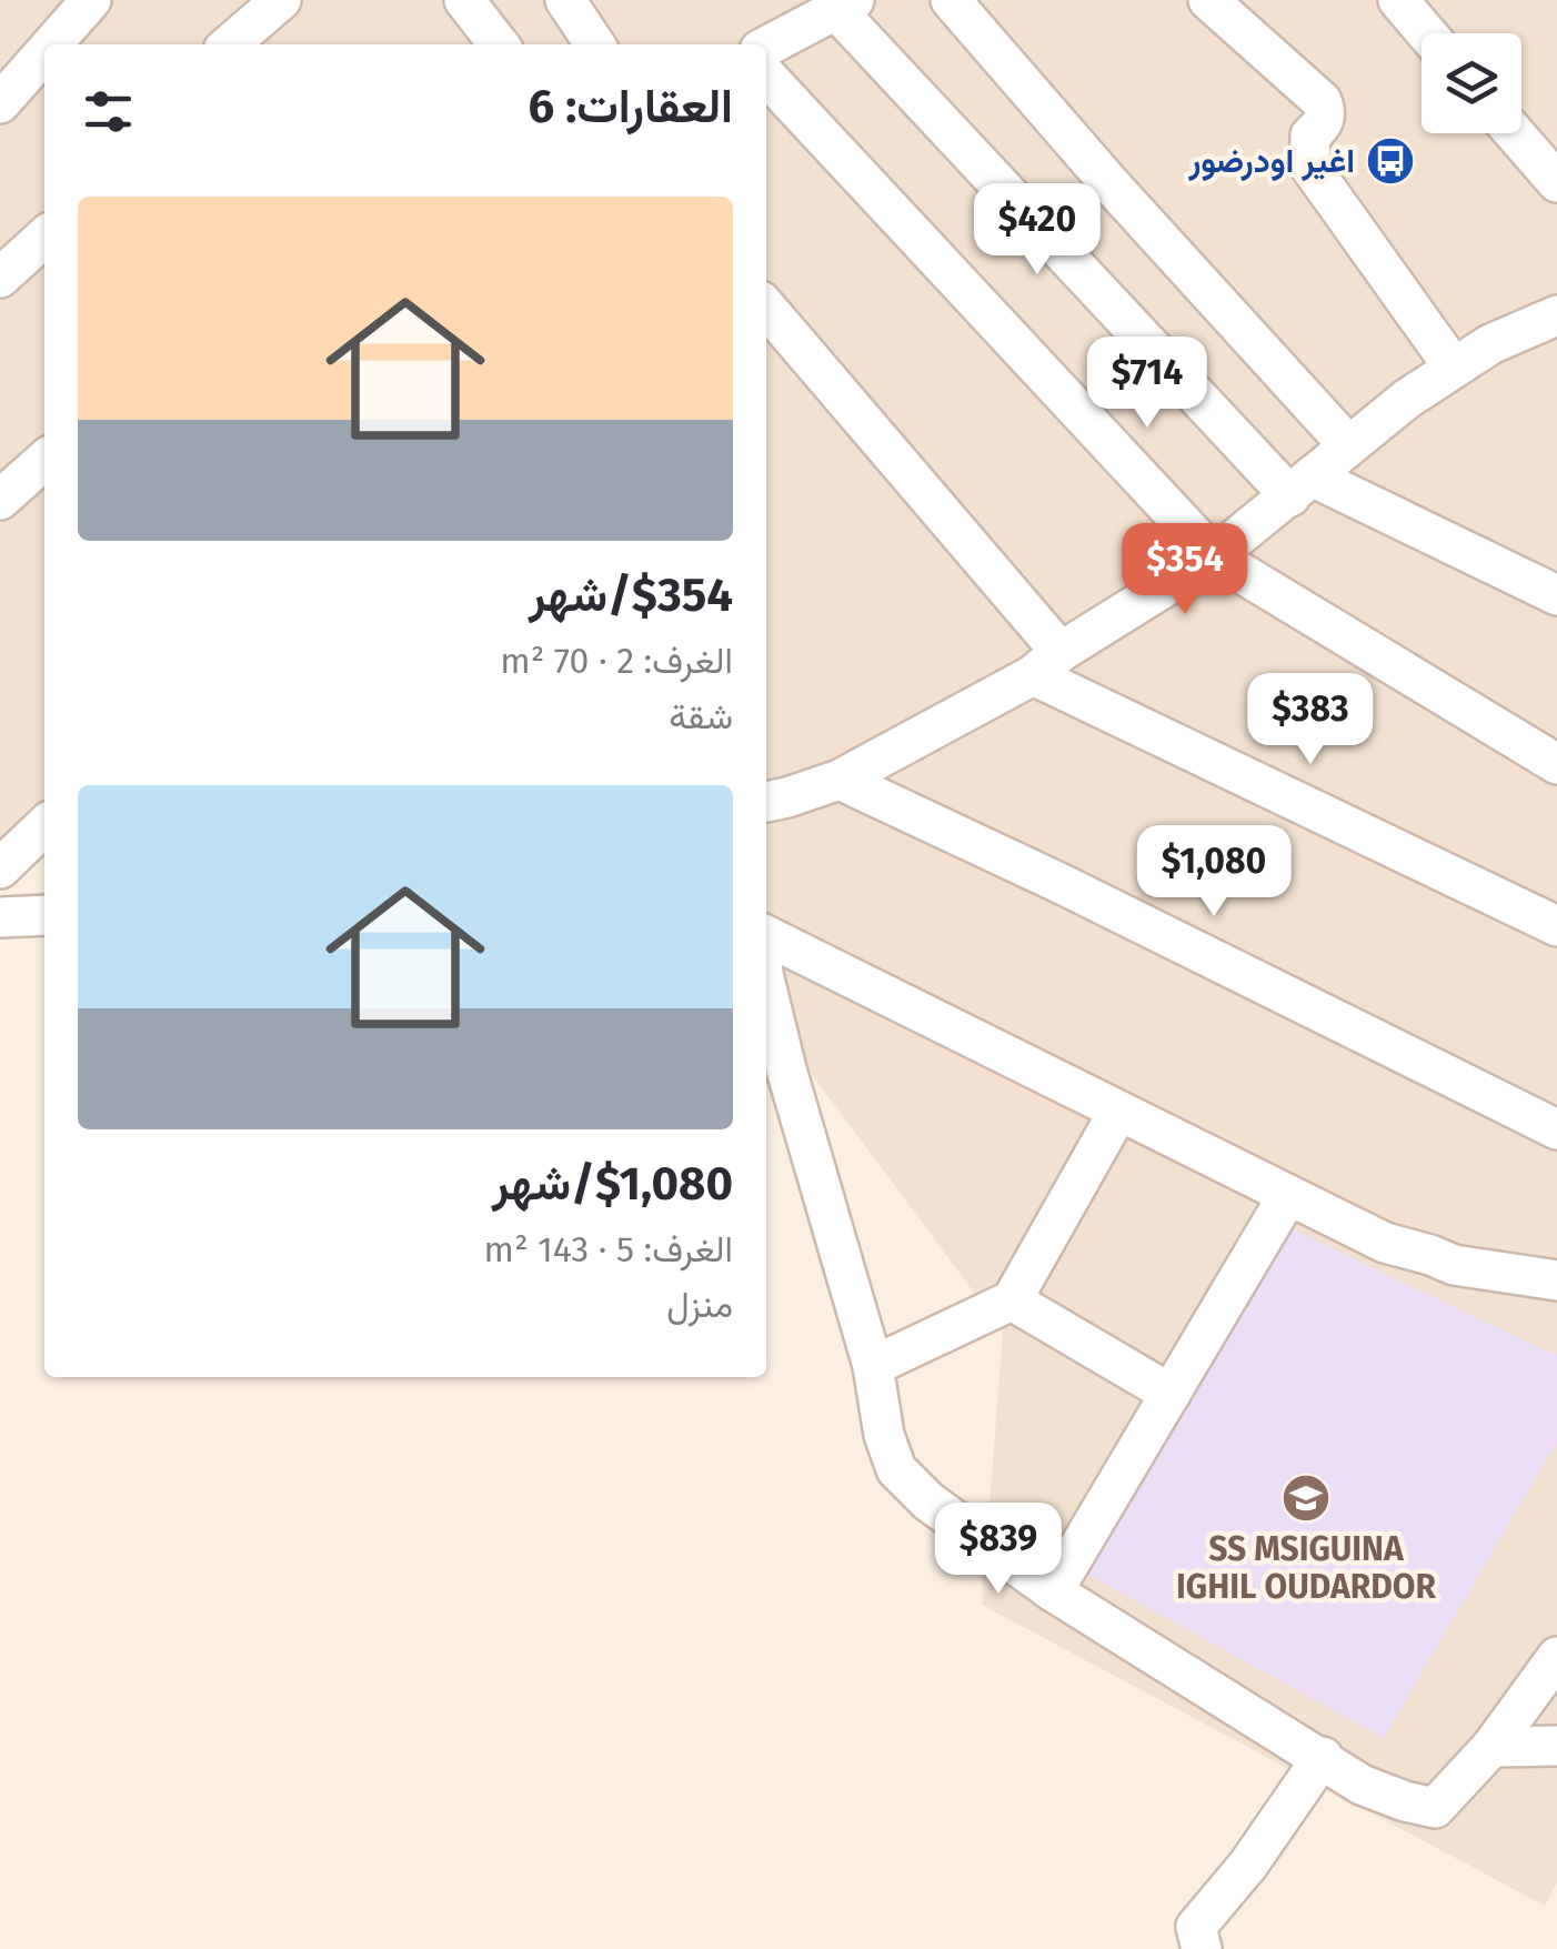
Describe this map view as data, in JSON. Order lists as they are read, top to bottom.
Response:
{
  "places": {
    "bus stop": ["اغير اودرضور"],
    "school or university": ["SS MSIGUINA IGHIL OUDARDOR"]
  },
  "page": {
    "heading": "العقارات: 6",
    "list": [
      {
        "name": "$354/شهر",
        "note": "الغرف: 2 · 70 m² · شقة"
      },
      {
        "name": "$1,080/شهر",
        "note": "الغرف: 5 · 143 m² · منزل"
      }
    ],
    "price": [
      "$420",
      "$714",
      "$354",
      "$383",
      "$1,080",
      "$839"
    ]
  }
}
